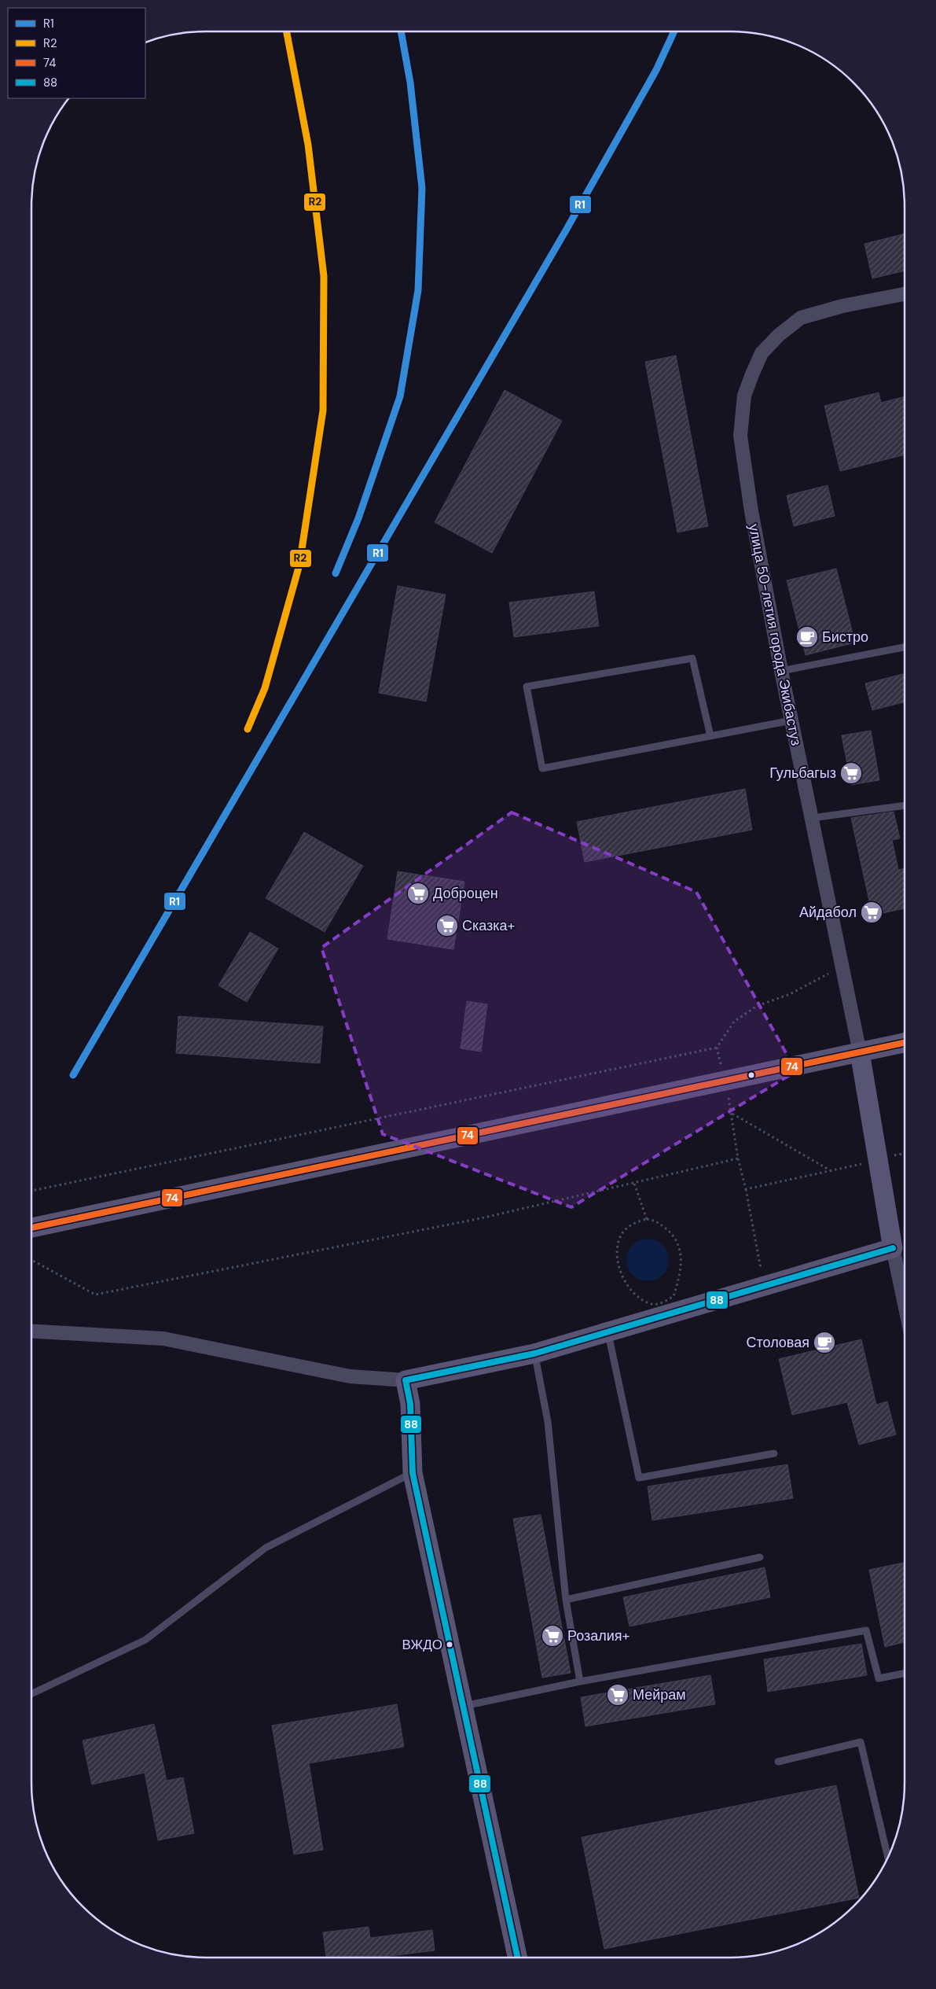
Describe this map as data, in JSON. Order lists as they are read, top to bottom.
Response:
{
  "streets": {
    "street": ["улица 50-летия города Экибастуз"]
  },
  "places": {
    "cafe": ["Бистро", "Столовая"],
    "supermarket": [
      "Гульбагыз",
      "Доброцен",
      "Айдабол",
      "Сказка+",
      "Розалия+",
      "Мейрам"
    ],
    "other": ["ВЖДО"]
  },
  "lines": [
    "transit line R1",
    "transit line R2",
    "transit line 74",
    "transit line 88"
  ],
  "legend": [
    "R1",
    "R2",
    "74",
    "88"
  ]
}
